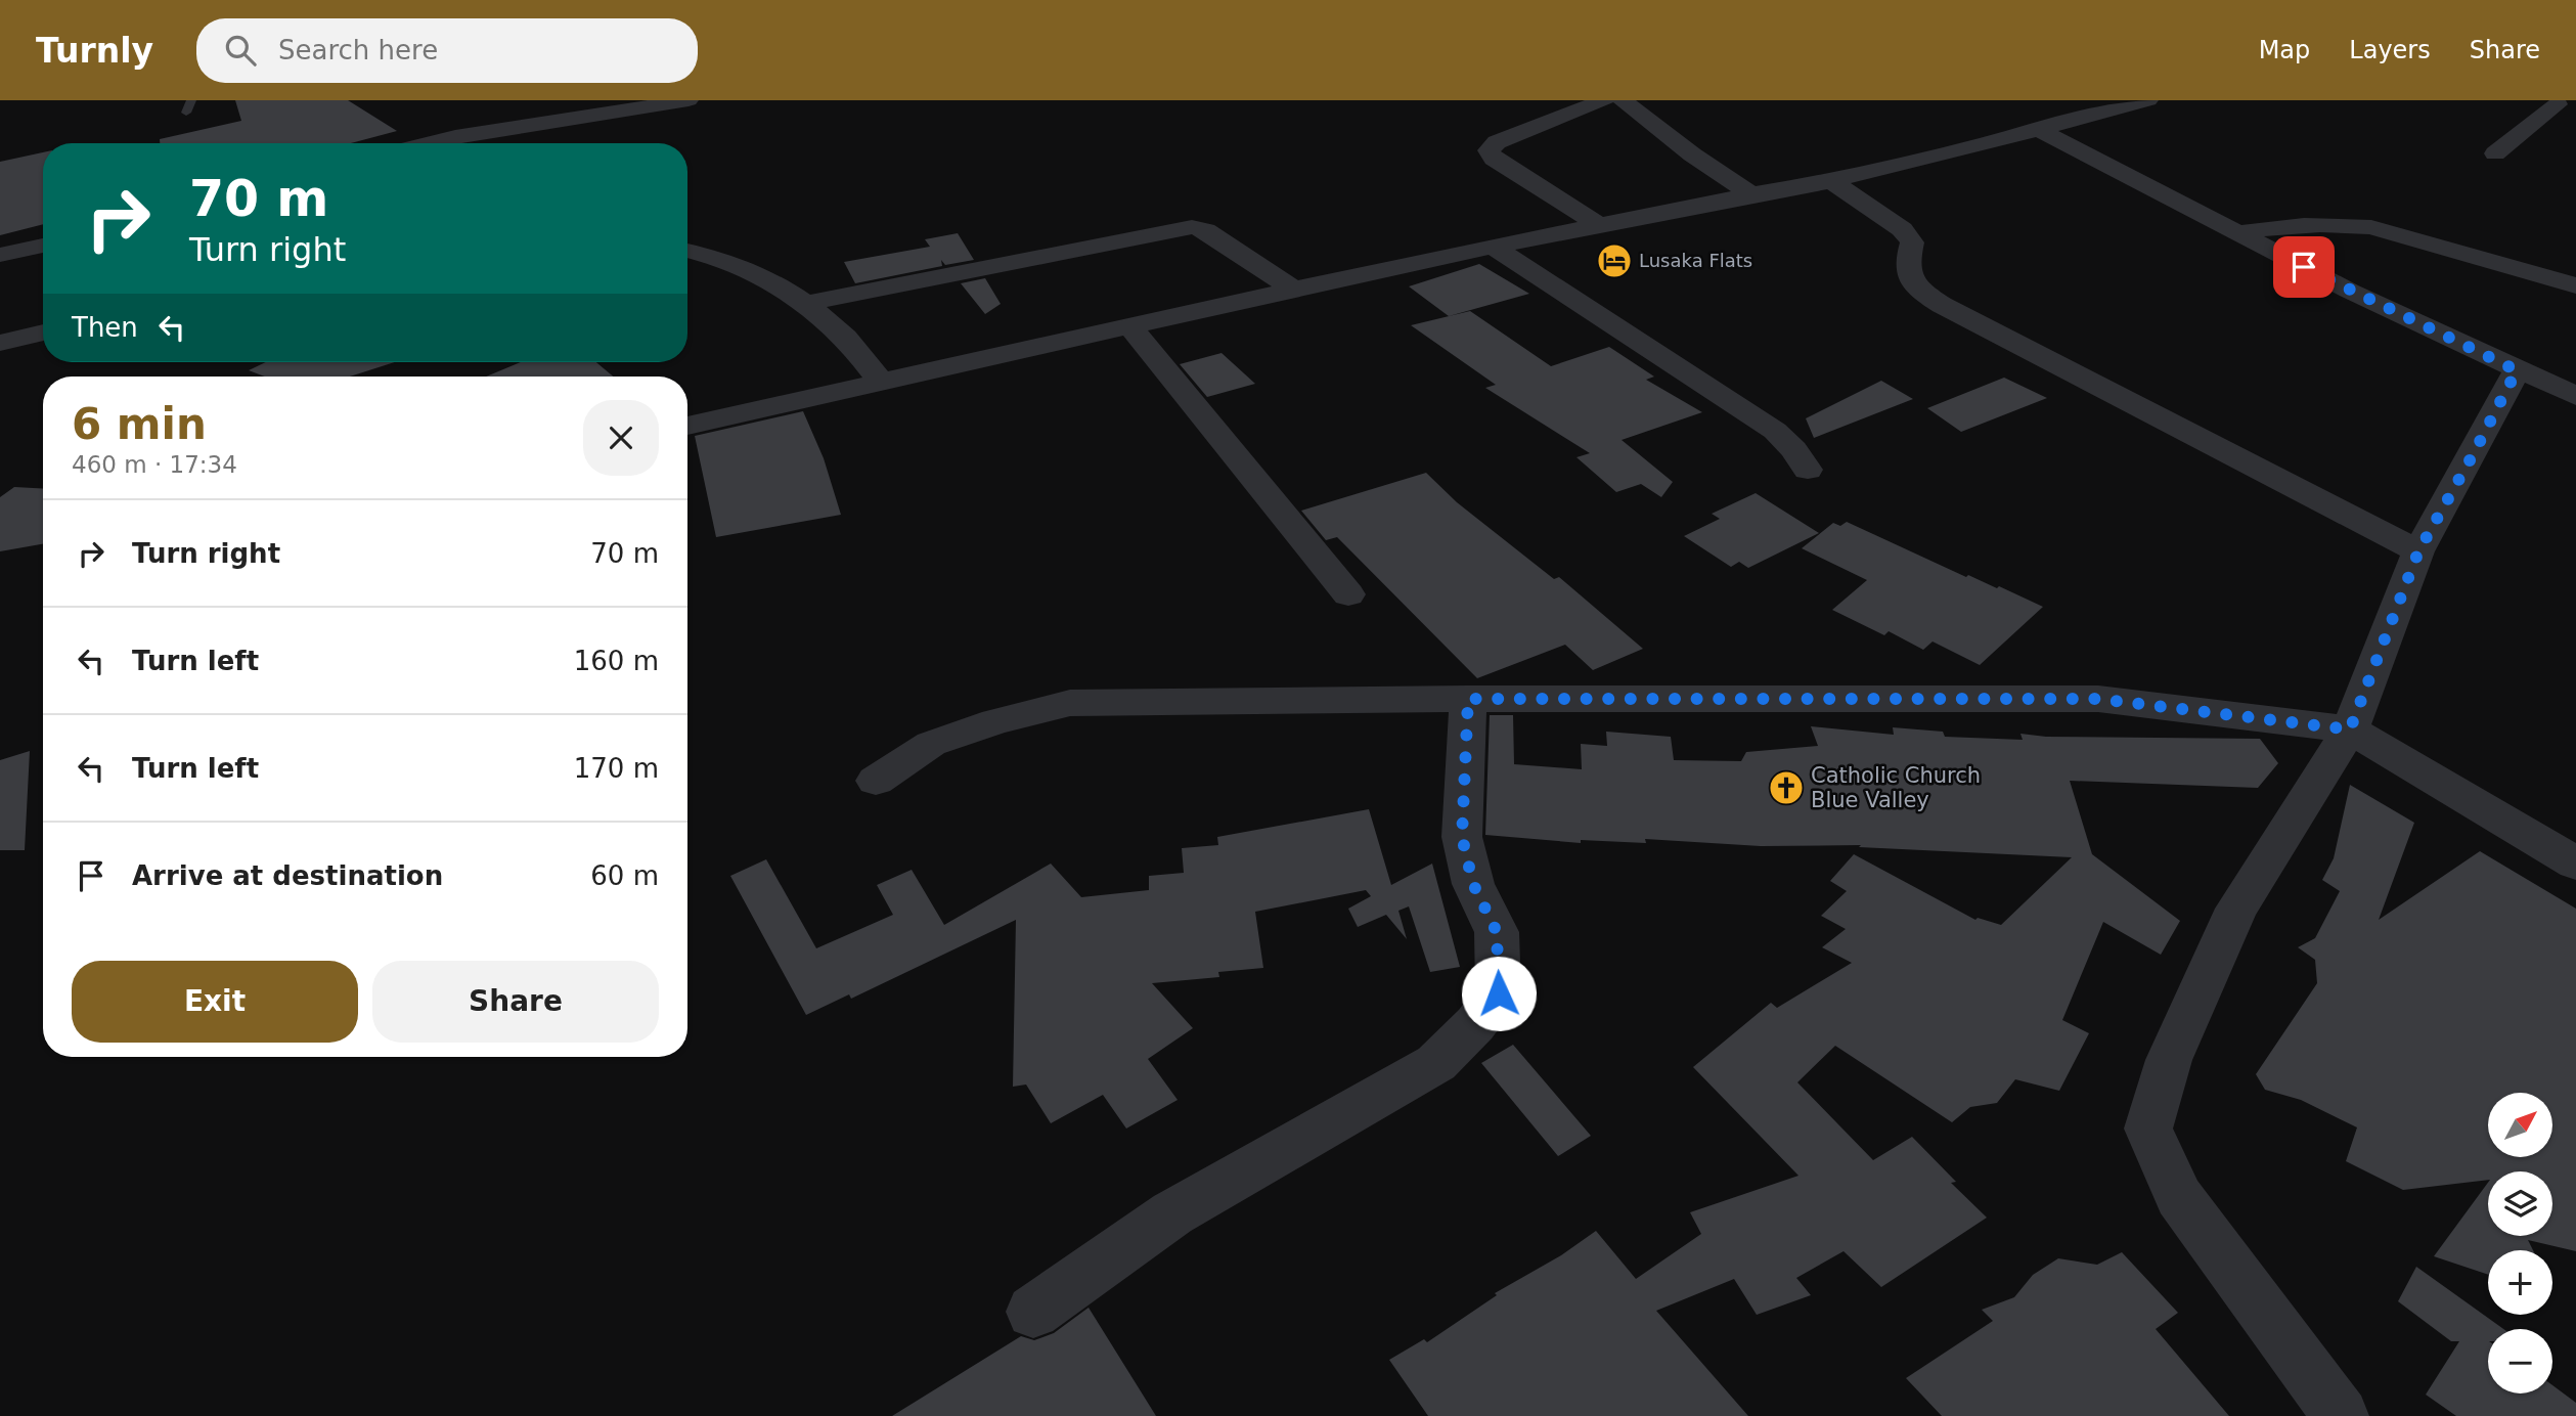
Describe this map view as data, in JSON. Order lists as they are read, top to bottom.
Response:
{
  "places": {
    "hotel": ["Lusaka Flats"],
    "church": ["Catholic Church Blue Valley"]
  },
  "north": "top right",
  "page": {
    "header": "Turnly",
    "search": "Search here",
    "nav": ["Map", "Layers", "Share"],
    "turn": ["70 m", "Turn right"],
    "then": "Then",
    "heading": ["6 min", "460 m · 17:34"],
    "list": [
      {
        "name": "Turn right",
        "value": "70 m"
      },
      {
        "name": "Turn left",
        "value": "160 m"
      },
      {
        "name": "Turn left",
        "value": "170 m"
      },
      {
        "name": "Arrive at destination",
        "value": "60 m"
      }
    ],
    "buttons": ["Exit", "Share"],
    "map_buttons": ["+", "−"]
  }
}
